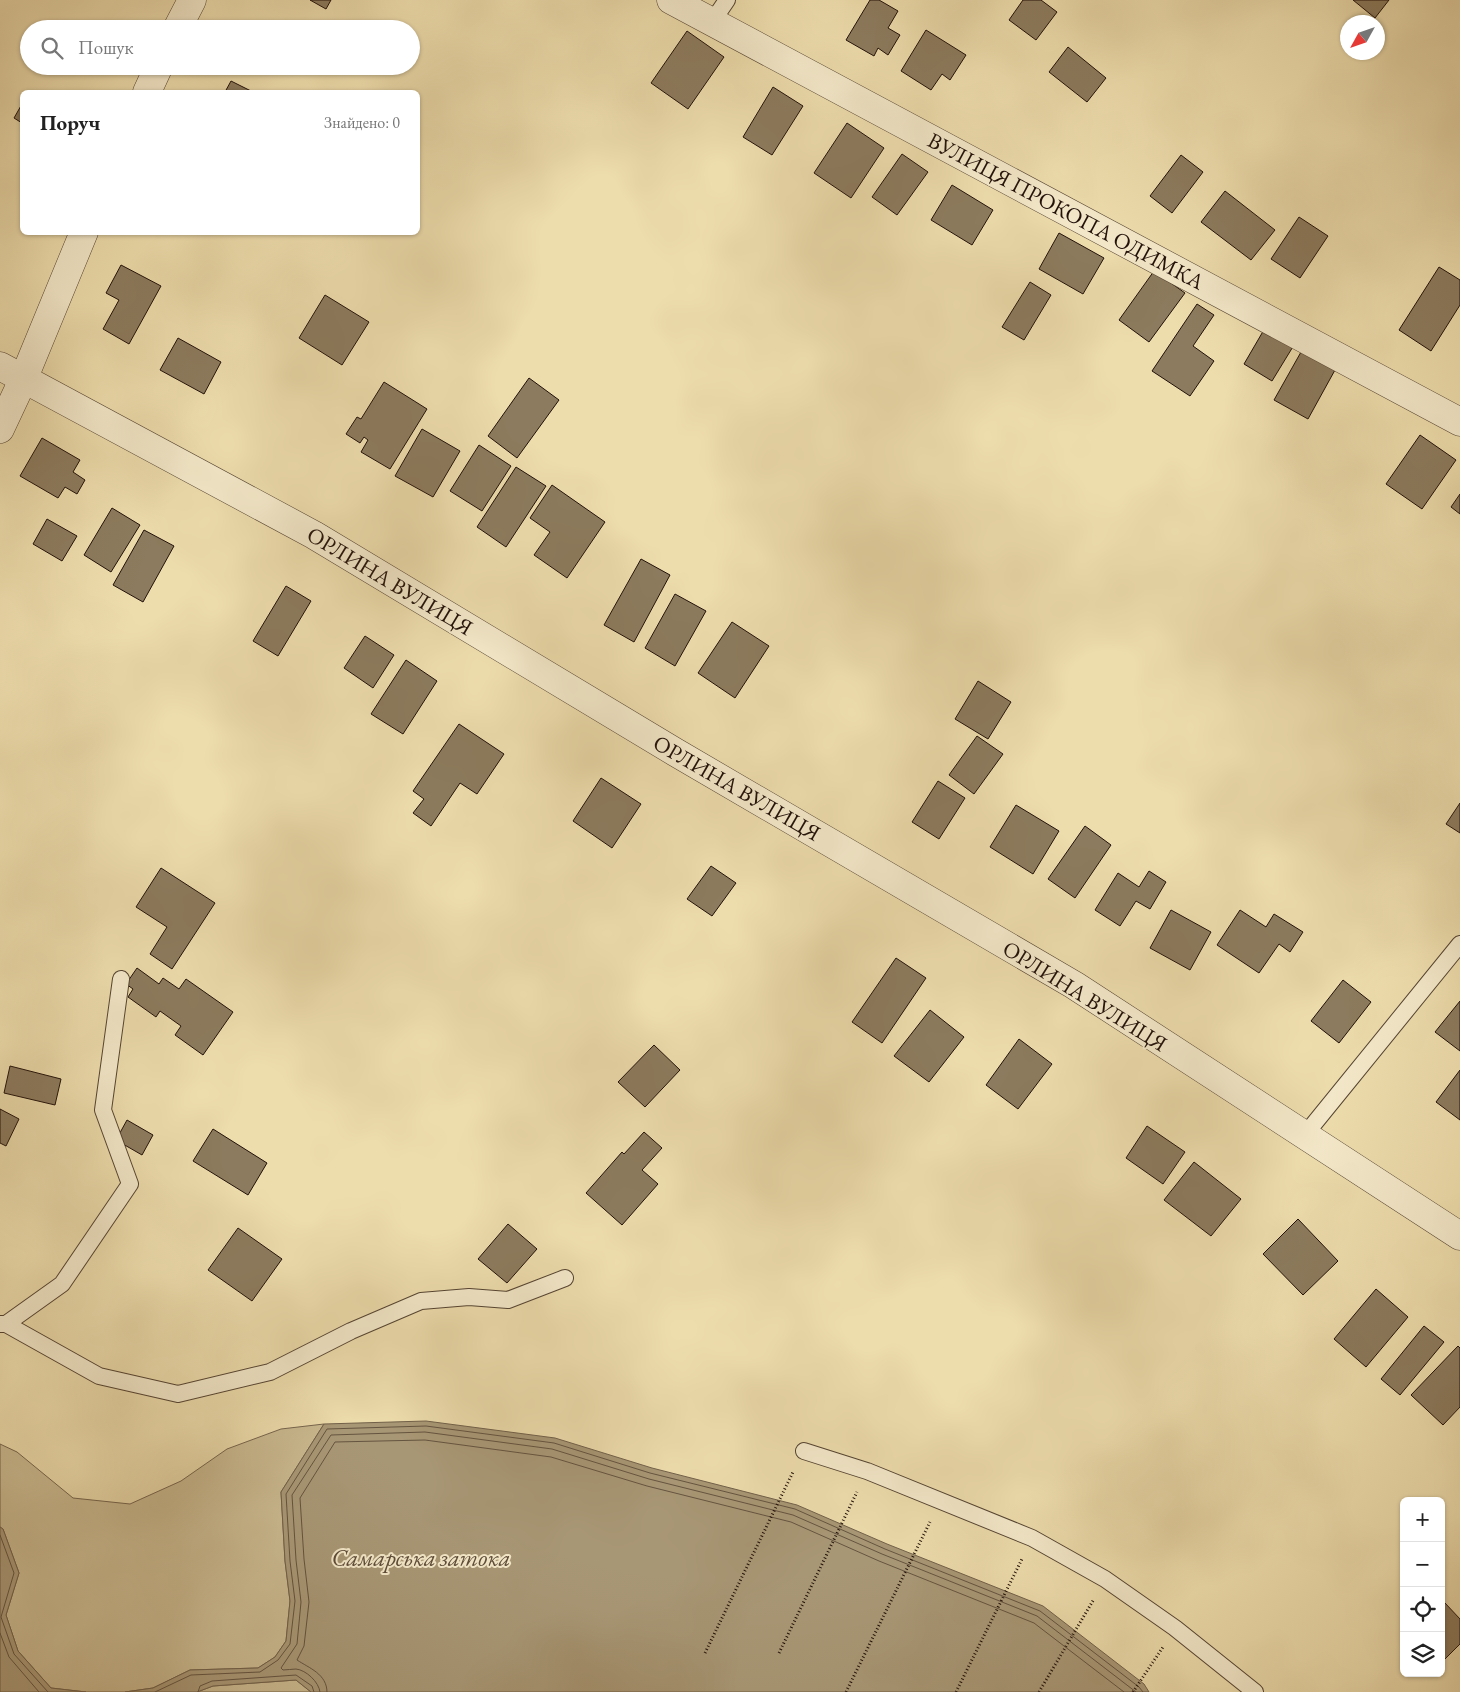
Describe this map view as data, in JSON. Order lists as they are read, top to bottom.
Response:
{
  "streets": {
    "street": ["ВУЛИЦЯ ПРОКОПА ОДИМКА", "ОРЛИНА ВУЛИЦЯ"]
  },
  "water": ["Самарська затока"],
  "north": "bottom left",
  "page": {
    "search": "Пошук",
    "heading": ["Поруч", "Знайдено: 0"],
    "map_buttons": ["+", "−"]
  }
}
